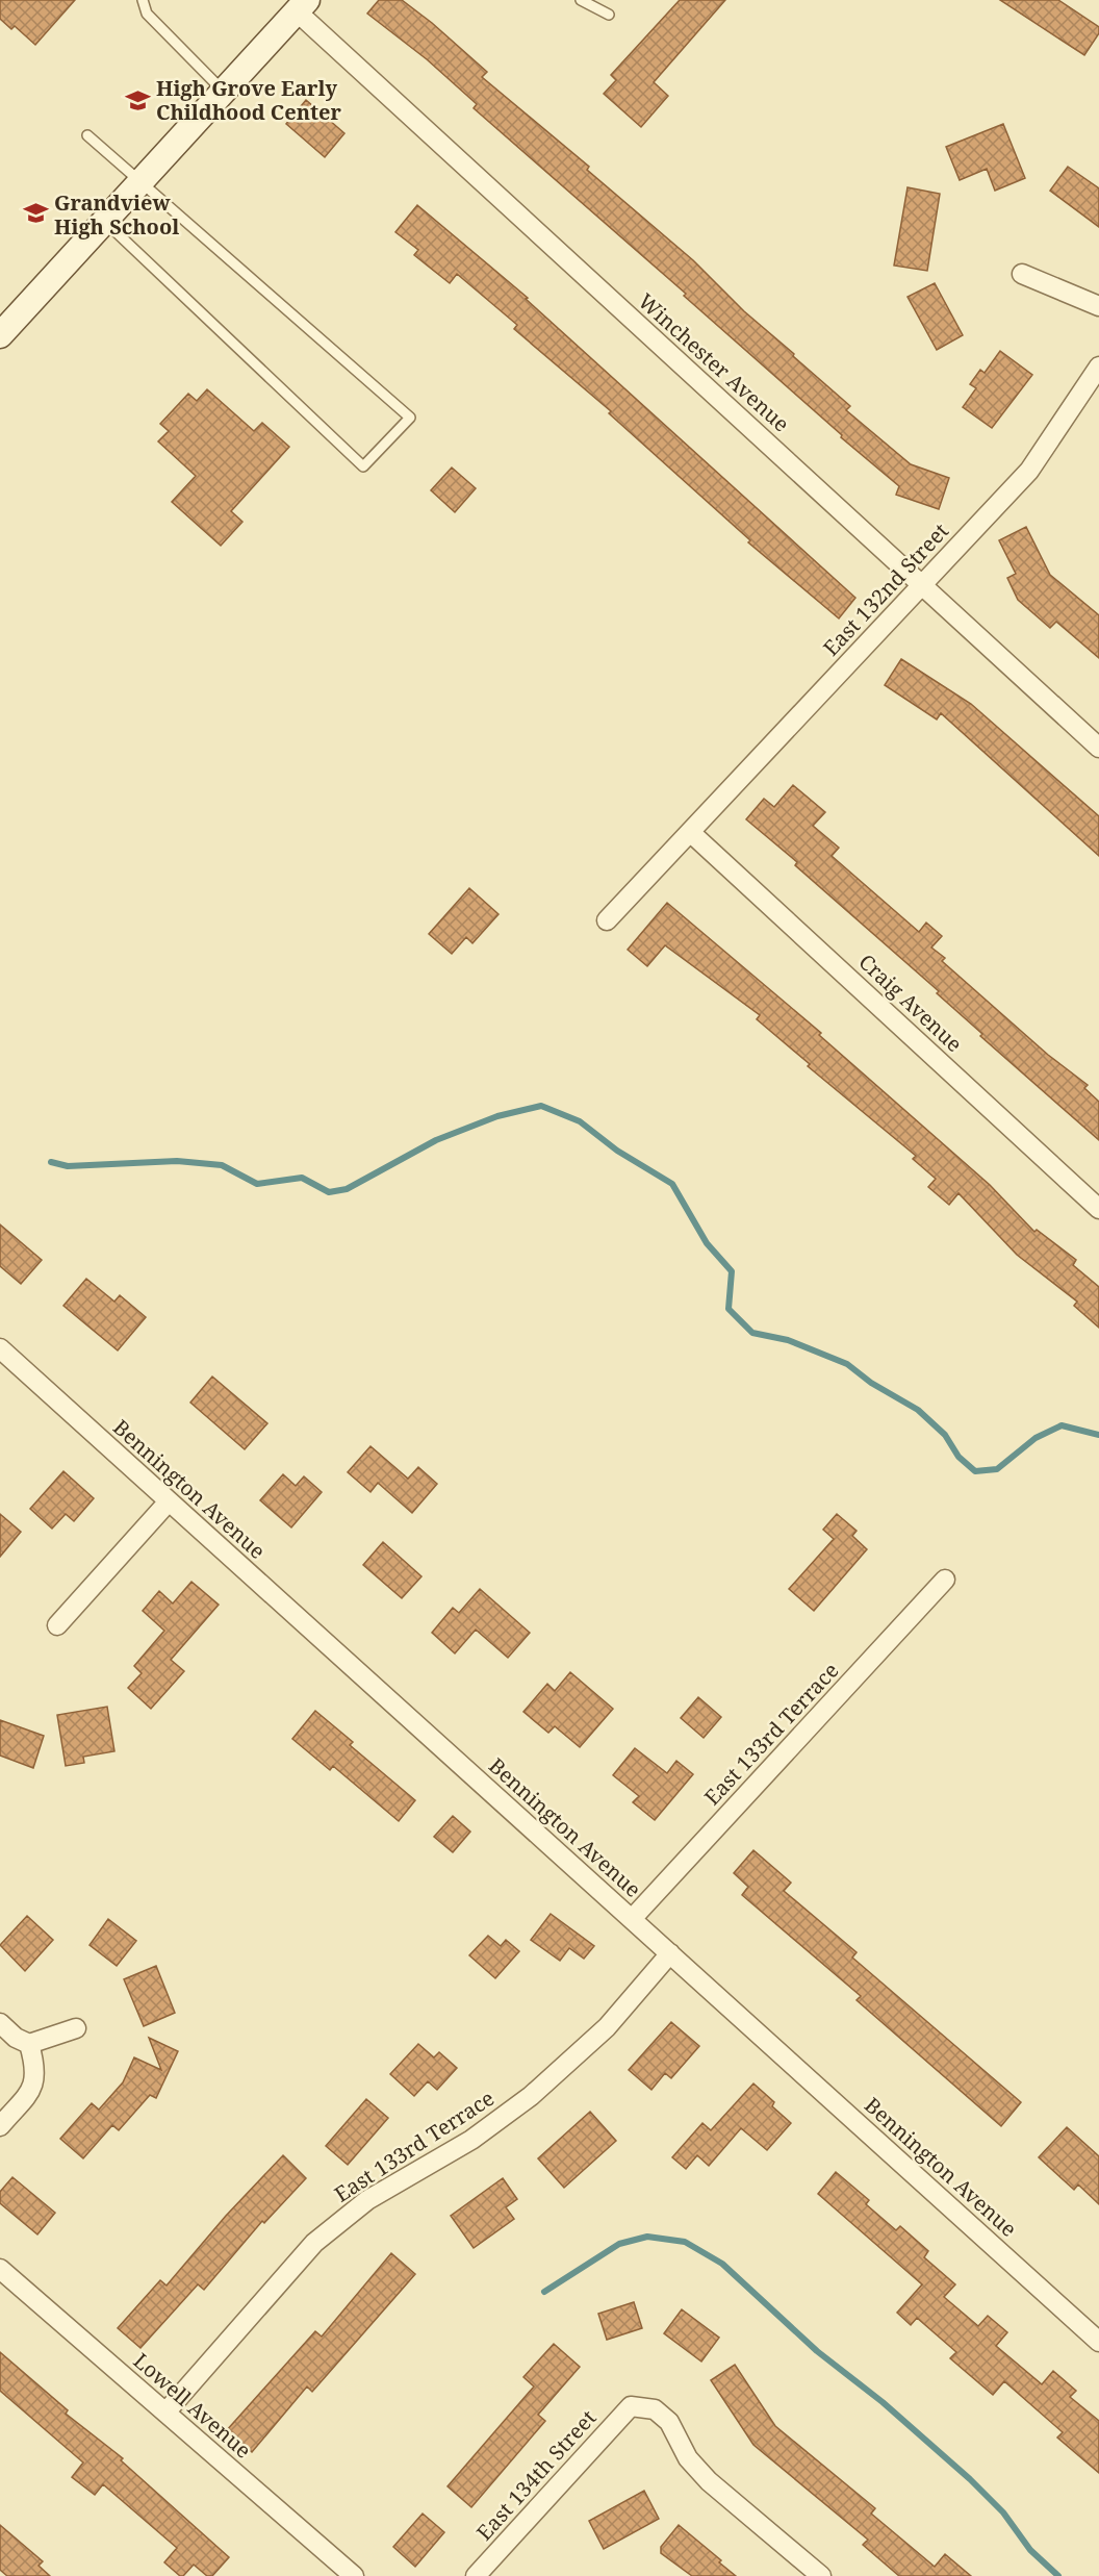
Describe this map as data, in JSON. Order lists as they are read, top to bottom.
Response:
{
  "streets": {
    "street": [
      "Winchester Avenue",
      "East 132nd Street",
      "Craig Avenue",
      "Bennington Avenue",
      "East 133rd Terrace",
      "Lowell Avenue",
      "East 134th Street"
    ]
  },
  "crossings": [
    ["Winchester Avenue", "East 132nd Street"],
    ["East 132nd Street", "Craig Avenue"],
    ["Bennington Avenue", "East 133rd Terrace"],
    ["East 133rd Terrace", "Lowell Avenue"]
  ],
  "places": {
    "school or university": ["High Grove Early Childhood Center", "Grandview High School"]
  }
}
